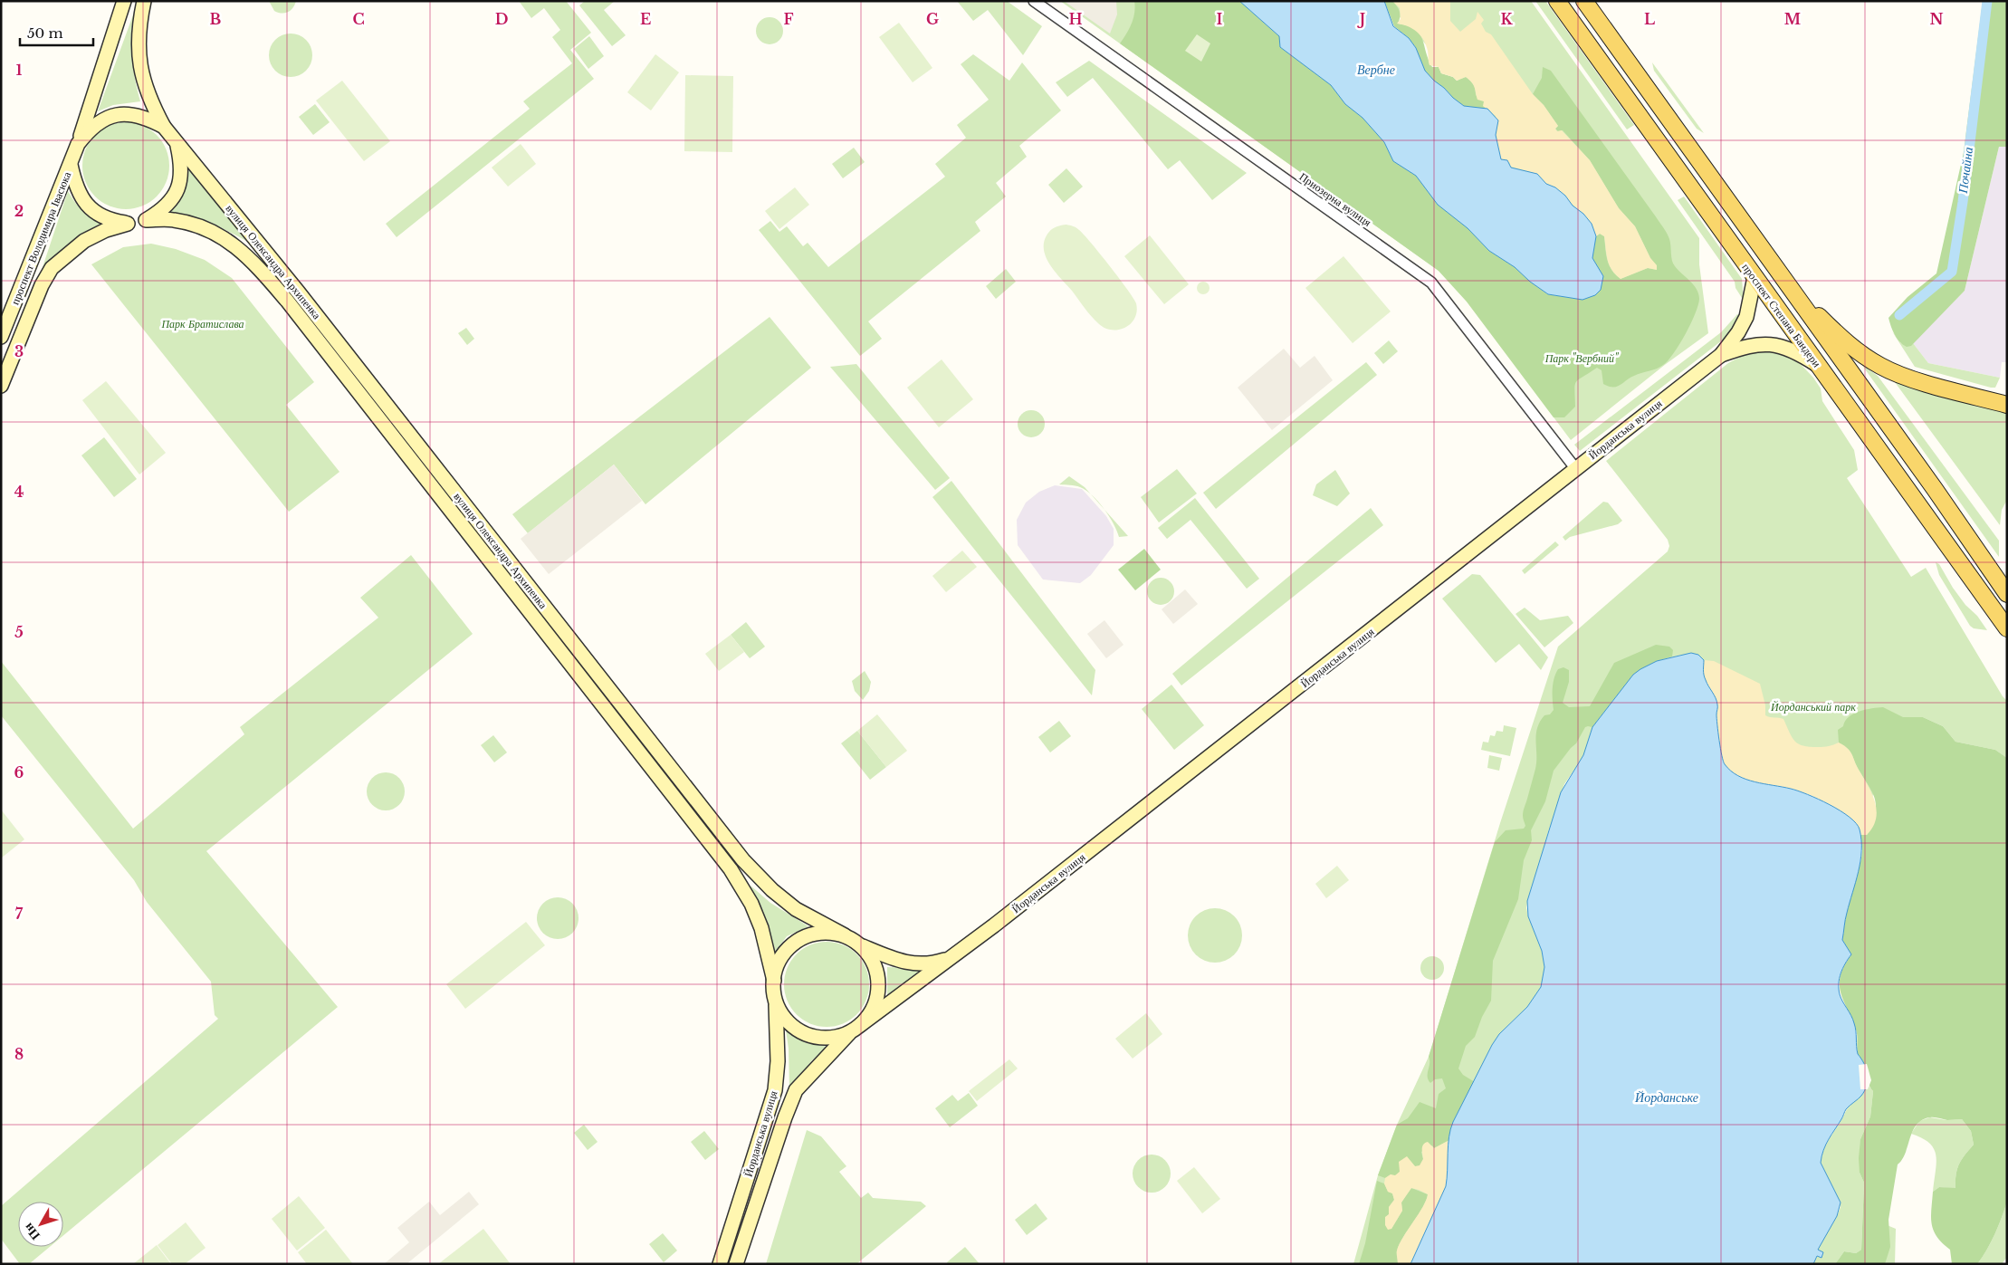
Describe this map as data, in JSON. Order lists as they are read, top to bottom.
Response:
{
  "streets": {
    "main road": [
      "проспект Володимира Івасюка",
      "вулиця Олександра Архипенка",
      "проспект Степана Бандери",
      "Йорданська вулиця"
    ],
    "street": ["Приозерна вулиця"]
  },
  "crossings": [
    ["Приозерна вулиця", "Йорданська вулиця"],
    ["проспект Володимира Івасюка", "вулиця Олександра Архипенка"],
    ["вулиця Олександра Архипенка", "Йорданська вулиця"],
    ["проспект Степана Бандери", "Йорданська вулиця"]
  ],
  "water": ["Вербне", "Почайна", "Йорданське"],
  "parks": ["Парк Братислава", "Парк \"Вербний\"", "Йорданський парк"],
  "scale_bar": "50 m",
  "north": "bottom left",
  "grid": {
    "columns": [
      "B",
      "C",
      "D",
      "E",
      "F",
      "G",
      "H",
      "I",
      "J",
      "K",
      "L",
      "M",
      "N"
    ],
    "rows": [
      "1",
      "2",
      "3",
      "4",
      "5",
      "6",
      "7",
      "8"
    ]
  }
}
